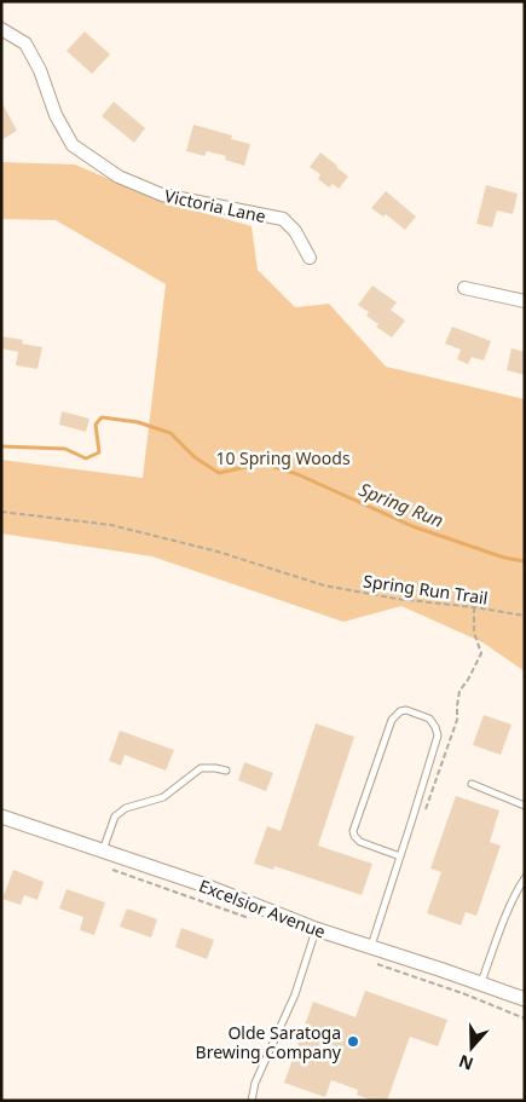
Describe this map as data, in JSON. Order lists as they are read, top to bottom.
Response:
{
  "streets": {
    "street": ["Victoria Lane", "Excelsior Avenue"],
    "path": ["Spring Run Trail"]
  },
  "water": ["Spring Run"],
  "parks": ["10 Spring Woods"],
  "places": ["Olde Saratoga Brewing Company"],
  "north": "bottom"
}
